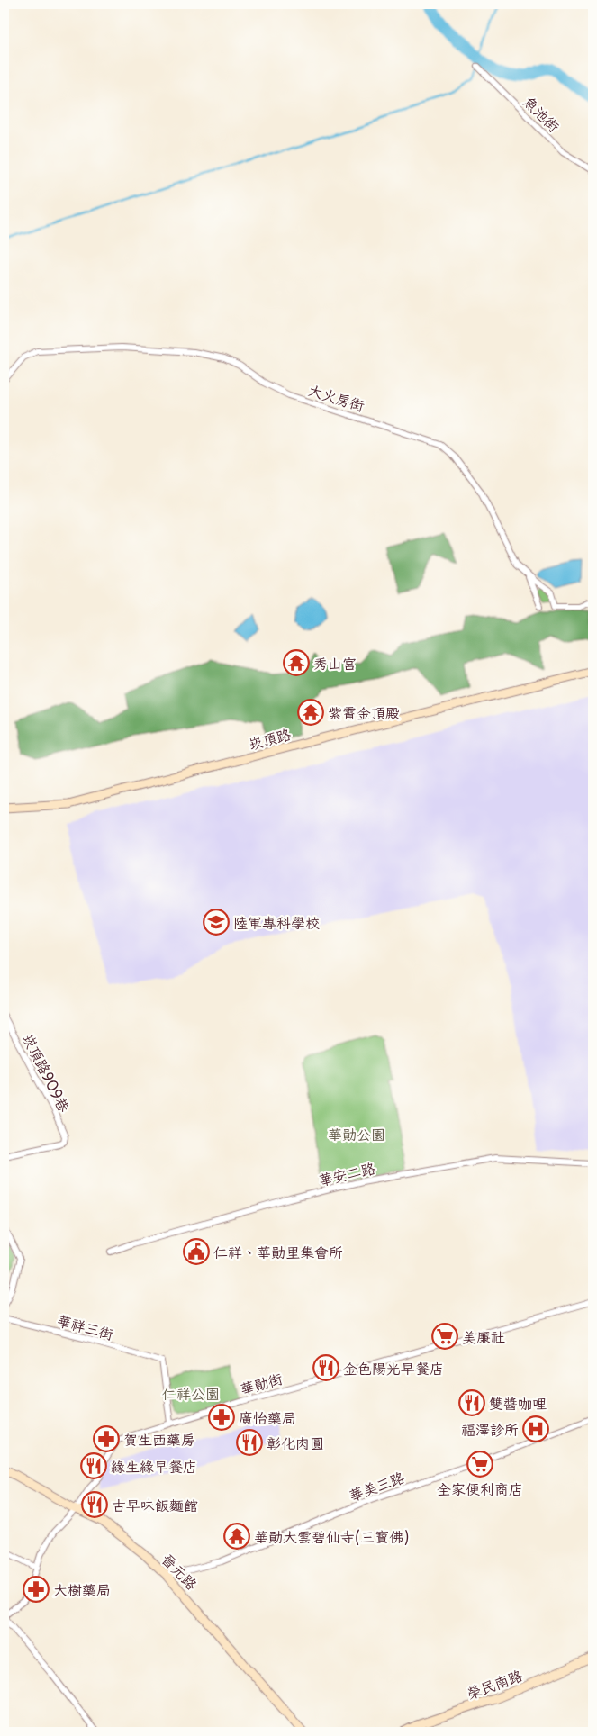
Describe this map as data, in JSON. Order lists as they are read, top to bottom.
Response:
{
  "streets": {
    "street": [
      "魚池街",
      "大火房街",
      "崁頂路",
      "崁頂路909巷",
      "華安二路",
      "華祥三街",
      "華勛街",
      "華美三路",
      "晉元路",
      "榮民南路"
    ]
  },
  "crossings": [
    ["華祥三街", "華勛街"],
    ["華勛街", "晉元路"],
    ["華美三路", "晉元路"]
  ],
  "parks": ["華勛公園", "仁祥公園"],
  "places": {
    "temple": ["秀山宮", "紫霄金頂殿", "華勛大雲碧仙寺(三寶佛)"],
    "school or university": ["陸軍專科學校"],
    "public building": ["仁祥、華勛里集會所"],
    "supermarket": ["美廉社", "全家便利商店"],
    "restaurant": [
      "金色陽光早餐店",
      "雙醬咖哩",
      "彰化肉圓",
      "緣生緣早餐店",
      "古早味飯麵館"
    ],
    "pharmacy": ["廣怡藥局", "賀生西藥房", "大樹藥局"],
    "hospital": ["福澤診所"]
  }
}
